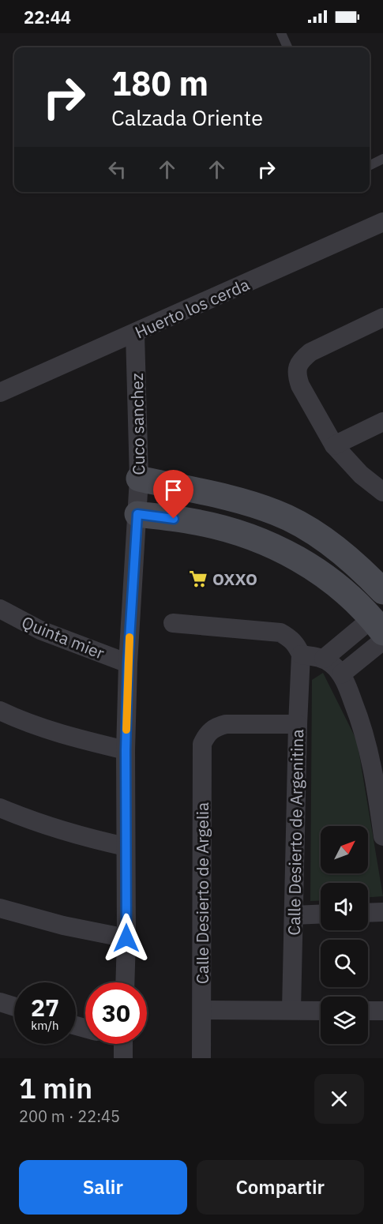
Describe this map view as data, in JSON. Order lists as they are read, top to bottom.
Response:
{
  "streets": {
    "street": [
      "Huerto los cerda",
      "Cuco sanchez",
      "Quinta mier",
      "Calle Desierto de Argenitina",
      "Calle Desierto de Argelia"
    ]
  },
  "crossings": [
    ["Huerto los cerda", "Cuco sanchez"],
    ["Cuco sanchez", "Quinta mier"],
    ["Calle Desierto de Argenitina", "Calle Desierto de Argelia"]
  ],
  "places": {
    "supermarket": ["OXXO"]
  },
  "north": "top right",
  "page": {
    "status": "22:44",
    "turn": ["180 m", "Calzada Oriente"],
    "speed": "27 km/h",
    "limit": "30",
    "heading": ["1 min", "200 m · 22:45"],
    "buttons": ["Salir", "Compartir"]
  }
}
